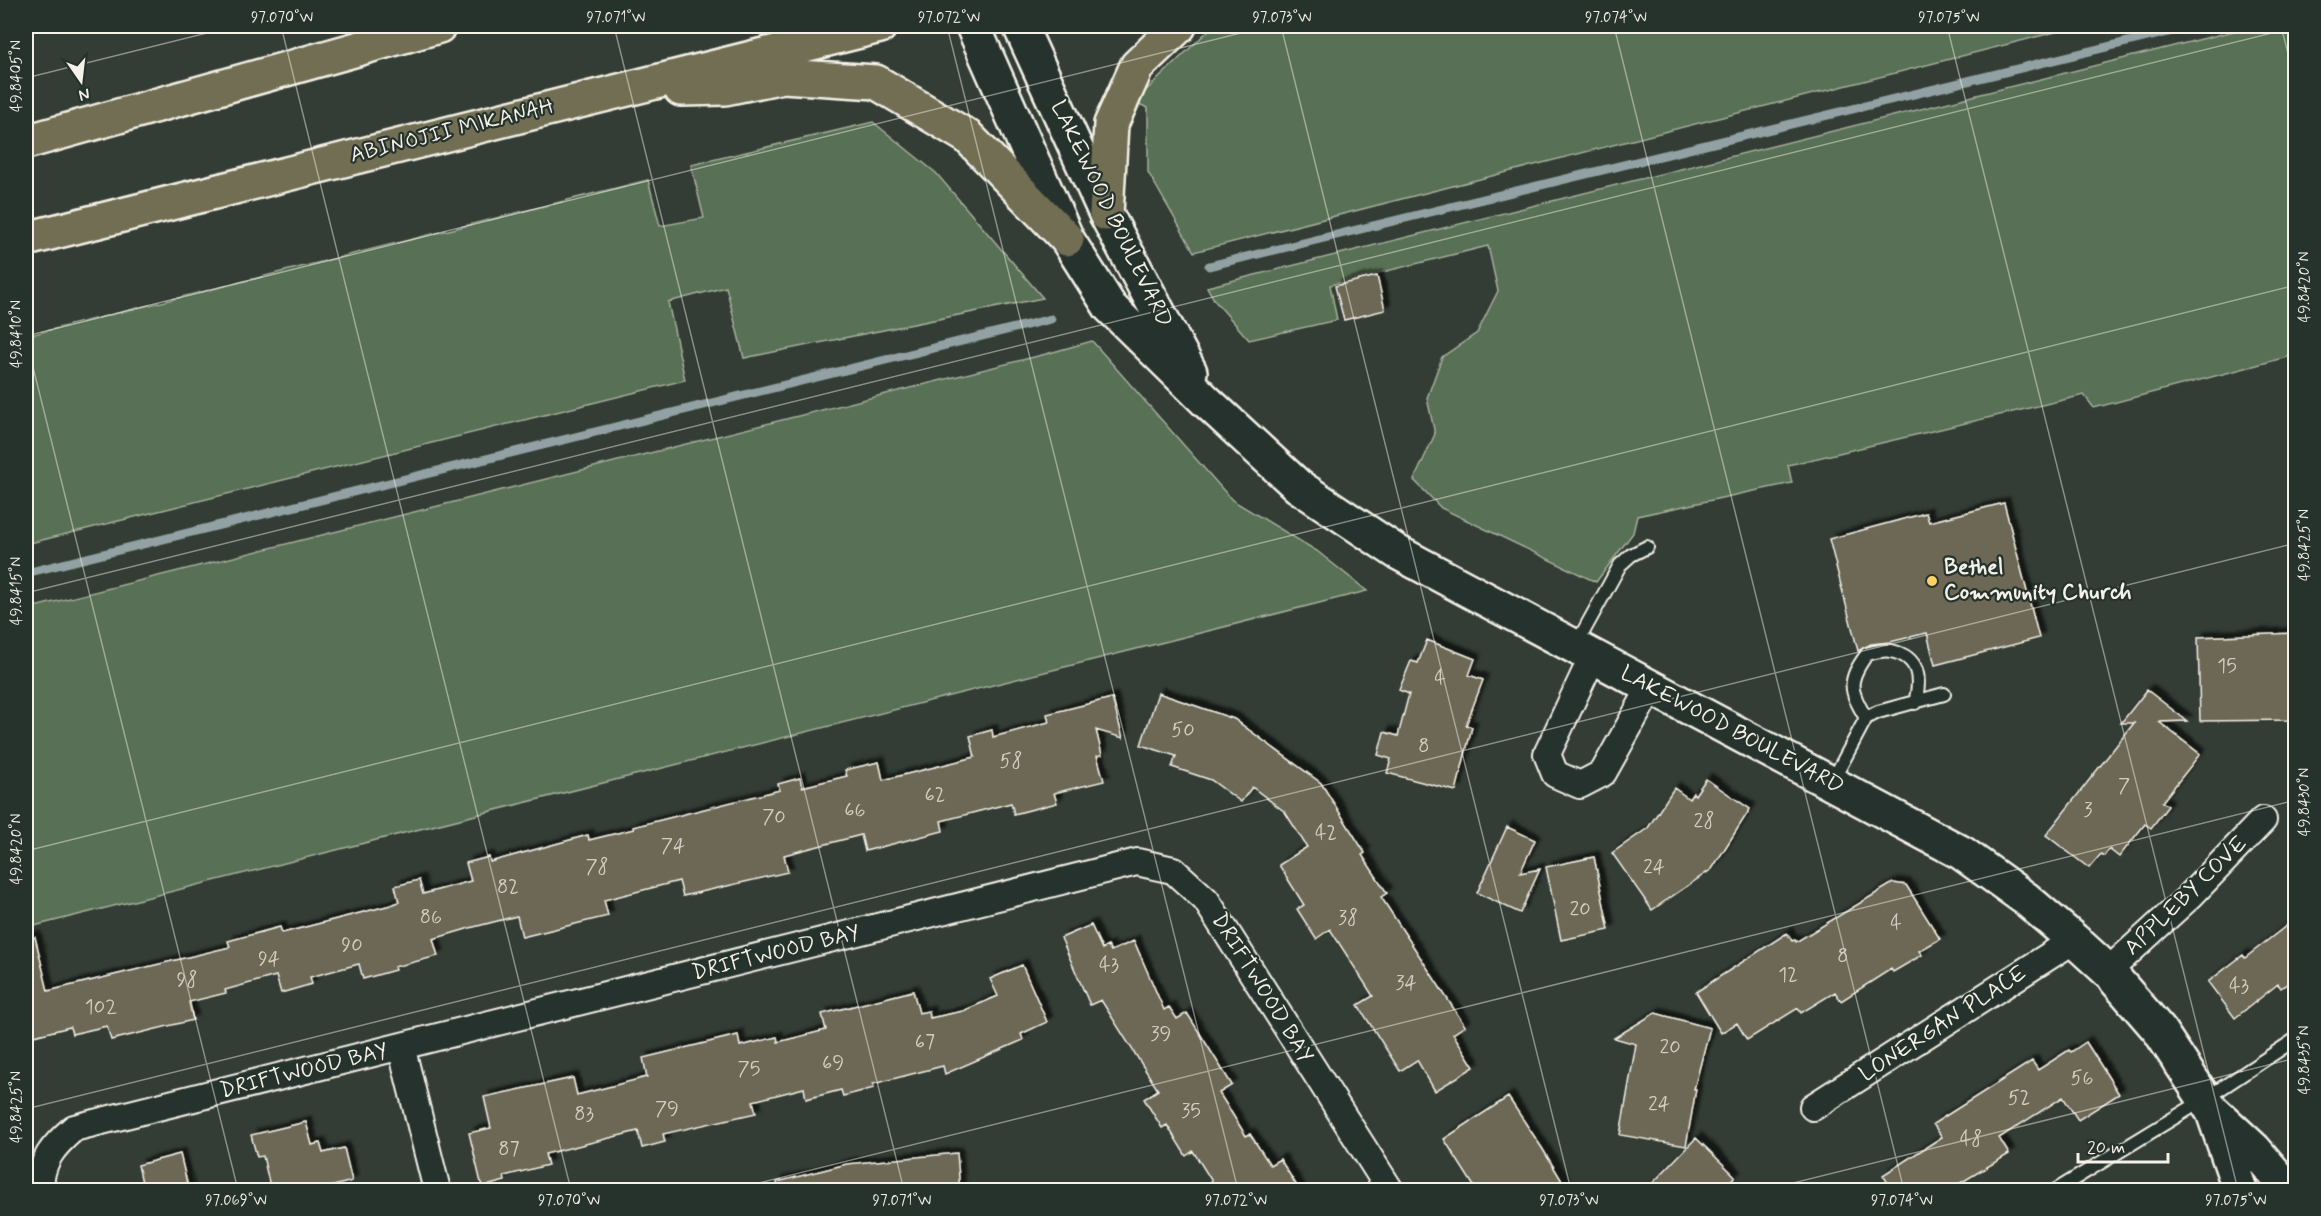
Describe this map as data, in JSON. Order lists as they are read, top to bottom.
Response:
{
  "streets": {
    "main road": ["ABINOJII MIKANAH"],
    "street": [
      "LAKEWOOD BOULEVARD",
      "APPLEBY COVE",
      "DRIFTWOOD BAY",
      "LONERGAN PLACE"
    ]
  },
  "crossings": [
    ["LAKEWOOD BOULEVARD", "APPLEBY COVE"],
    ["LAKEWOOD BOULEVARD", "LONERGAN PLACE"]
  ],
  "places": ["Bethel Community Church"],
  "house_numbers": [
    "15",
    "4",
    "50",
    "8",
    "58",
    "7",
    "62",
    "66",
    "3",
    "70",
    "28",
    "42",
    "74",
    "78",
    "24",
    "82",
    "20",
    "86",
    "38",
    "4",
    "90",
    "8",
    "94",
    "43",
    "12",
    "98",
    "34",
    "43",
    "102",
    "39",
    "67",
    "20",
    "69",
    "75",
    "56",
    "52",
    "24",
    "79",
    "35",
    "83",
    "48",
    "87"
  ],
  "scale_bar": "20 m",
  "north": "bottom",
  "coordinates": [
    "97.070°W",
    "97.071°W",
    "97.072°W",
    "97.073°W",
    "97.074°W",
    "97.075°W",
    "49.8405°N",
    "49.8420°N",
    "49.8410°N",
    "49.8425°N",
    "49.8415°N",
    "49.8430°N",
    "49.8435°N",
    "97.069°W"
  ]
}
